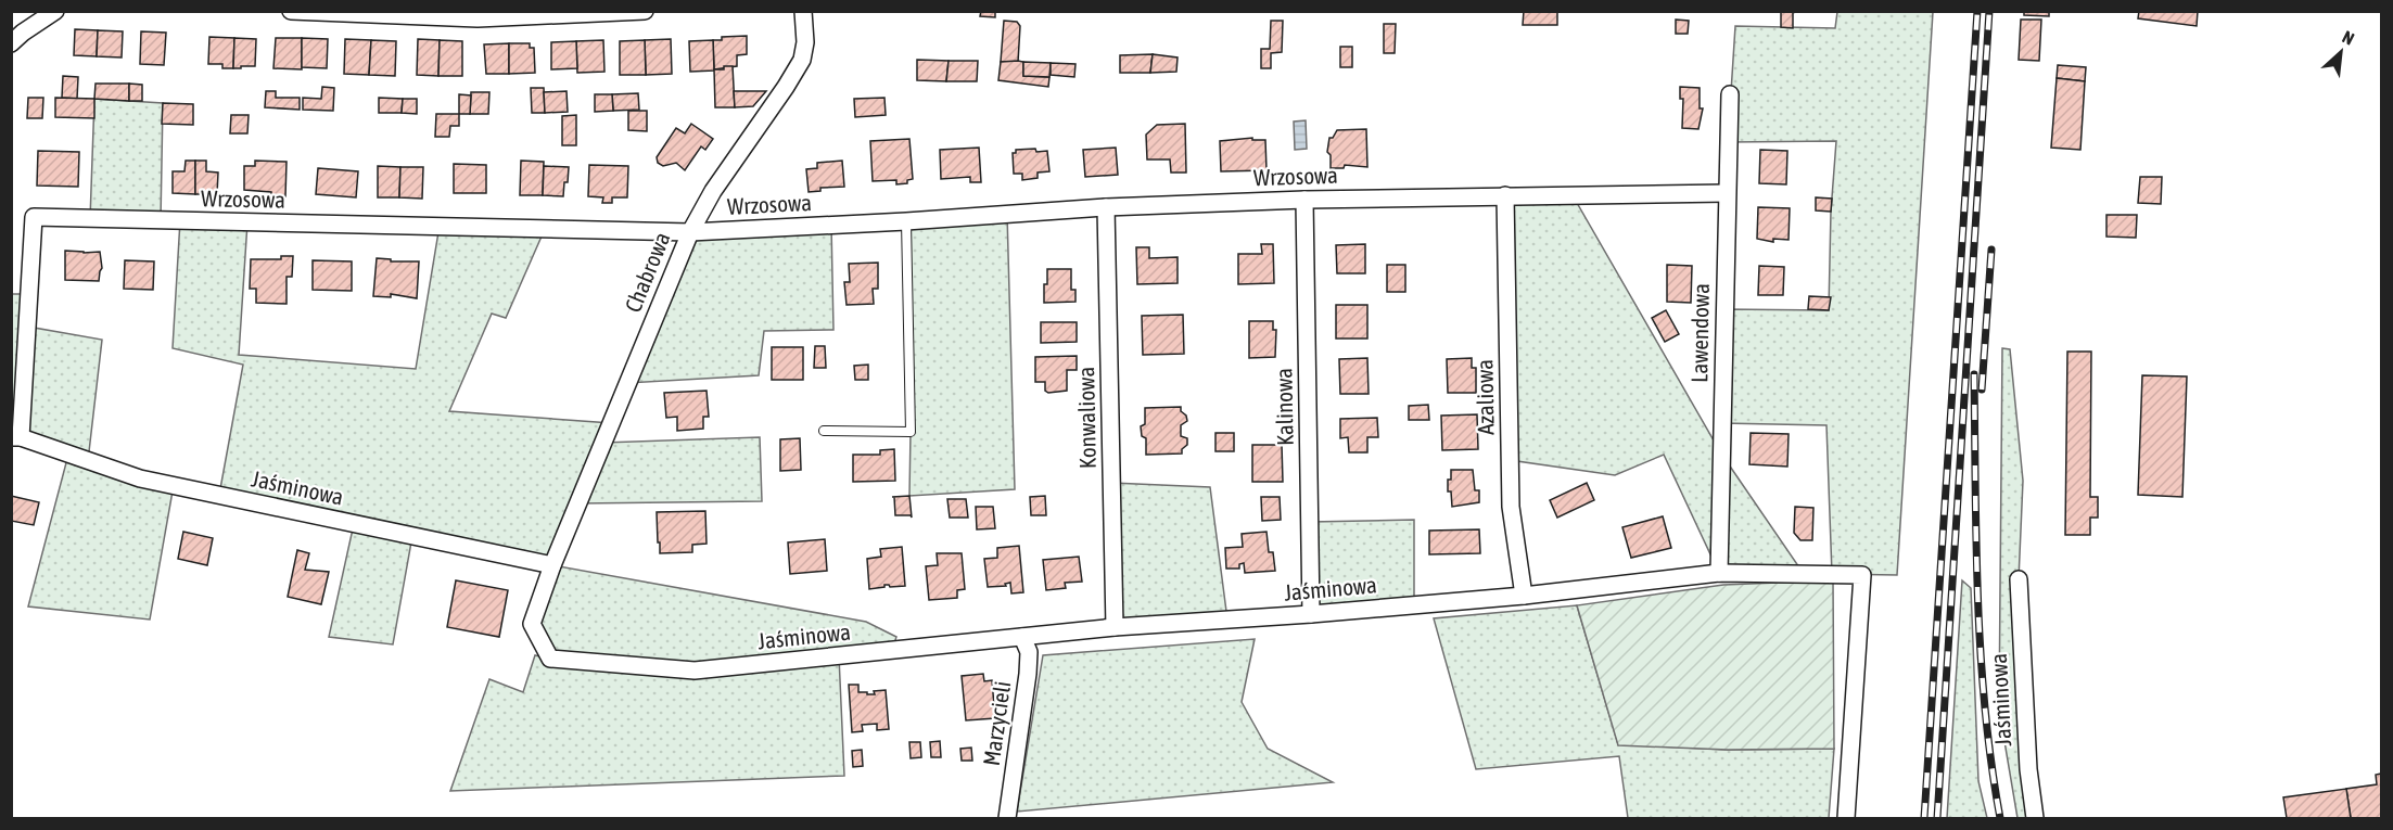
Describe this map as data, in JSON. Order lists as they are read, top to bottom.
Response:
{
  "streets": {
    "street": [
      "Wrzosowa",
      "Chabrowa",
      "Lawendowa",
      "Azaliowa",
      "Kalinowa",
      "Konwaliowa",
      "Jaśminowa",
      "Marzycieli"
    ]
  },
  "crossings": [
    ["Wrzosowa", "Chabrowa"],
    ["Wrzosowa", "Lawendowa"],
    ["Wrzosowa", "Azaliowa"],
    ["Wrzosowa", "Kalinowa"],
    ["Wrzosowa", "Konwaliowa"],
    ["Wrzosowa", "Jaśminowa"],
    ["Chabrowa", "Jaśminowa"],
    ["Lawendowa", "Jaśminowa"],
    ["Azaliowa", "Jaśminowa"],
    ["Kalinowa", "Jaśminowa"],
    ["Konwaliowa", "Jaśminowa"],
    ["Jaśminowa", "Marzycieli"]
  ],
  "north": "top right"
}
